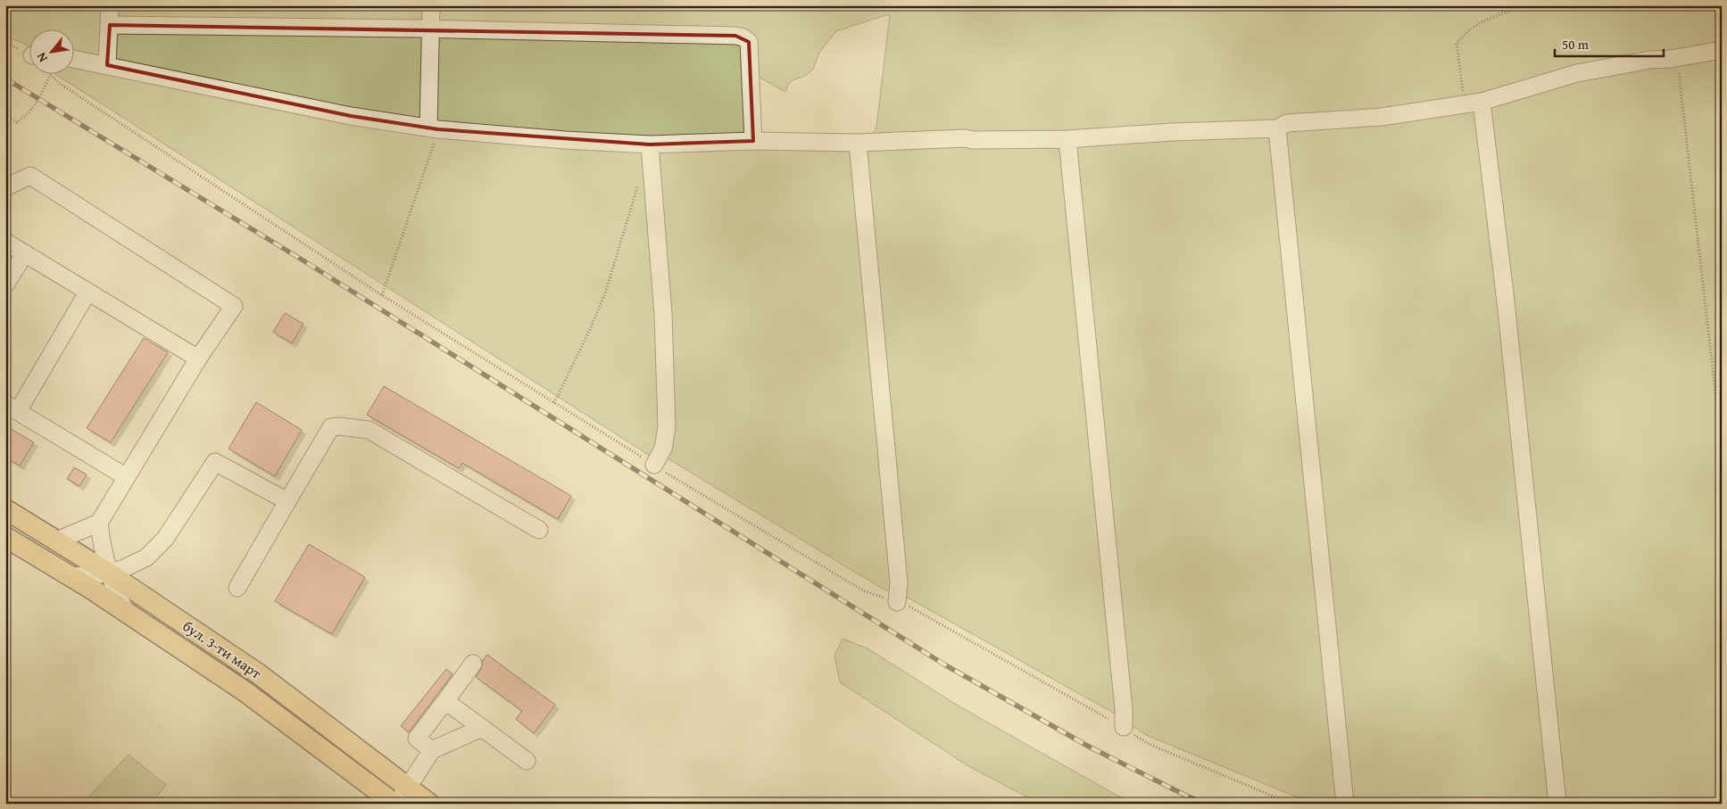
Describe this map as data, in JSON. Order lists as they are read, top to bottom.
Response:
{
  "streets": {
    "main road": ["бул. 3-ти март"]
  },
  "scale_bar": "50 m",
  "north": "bottom left"
}
